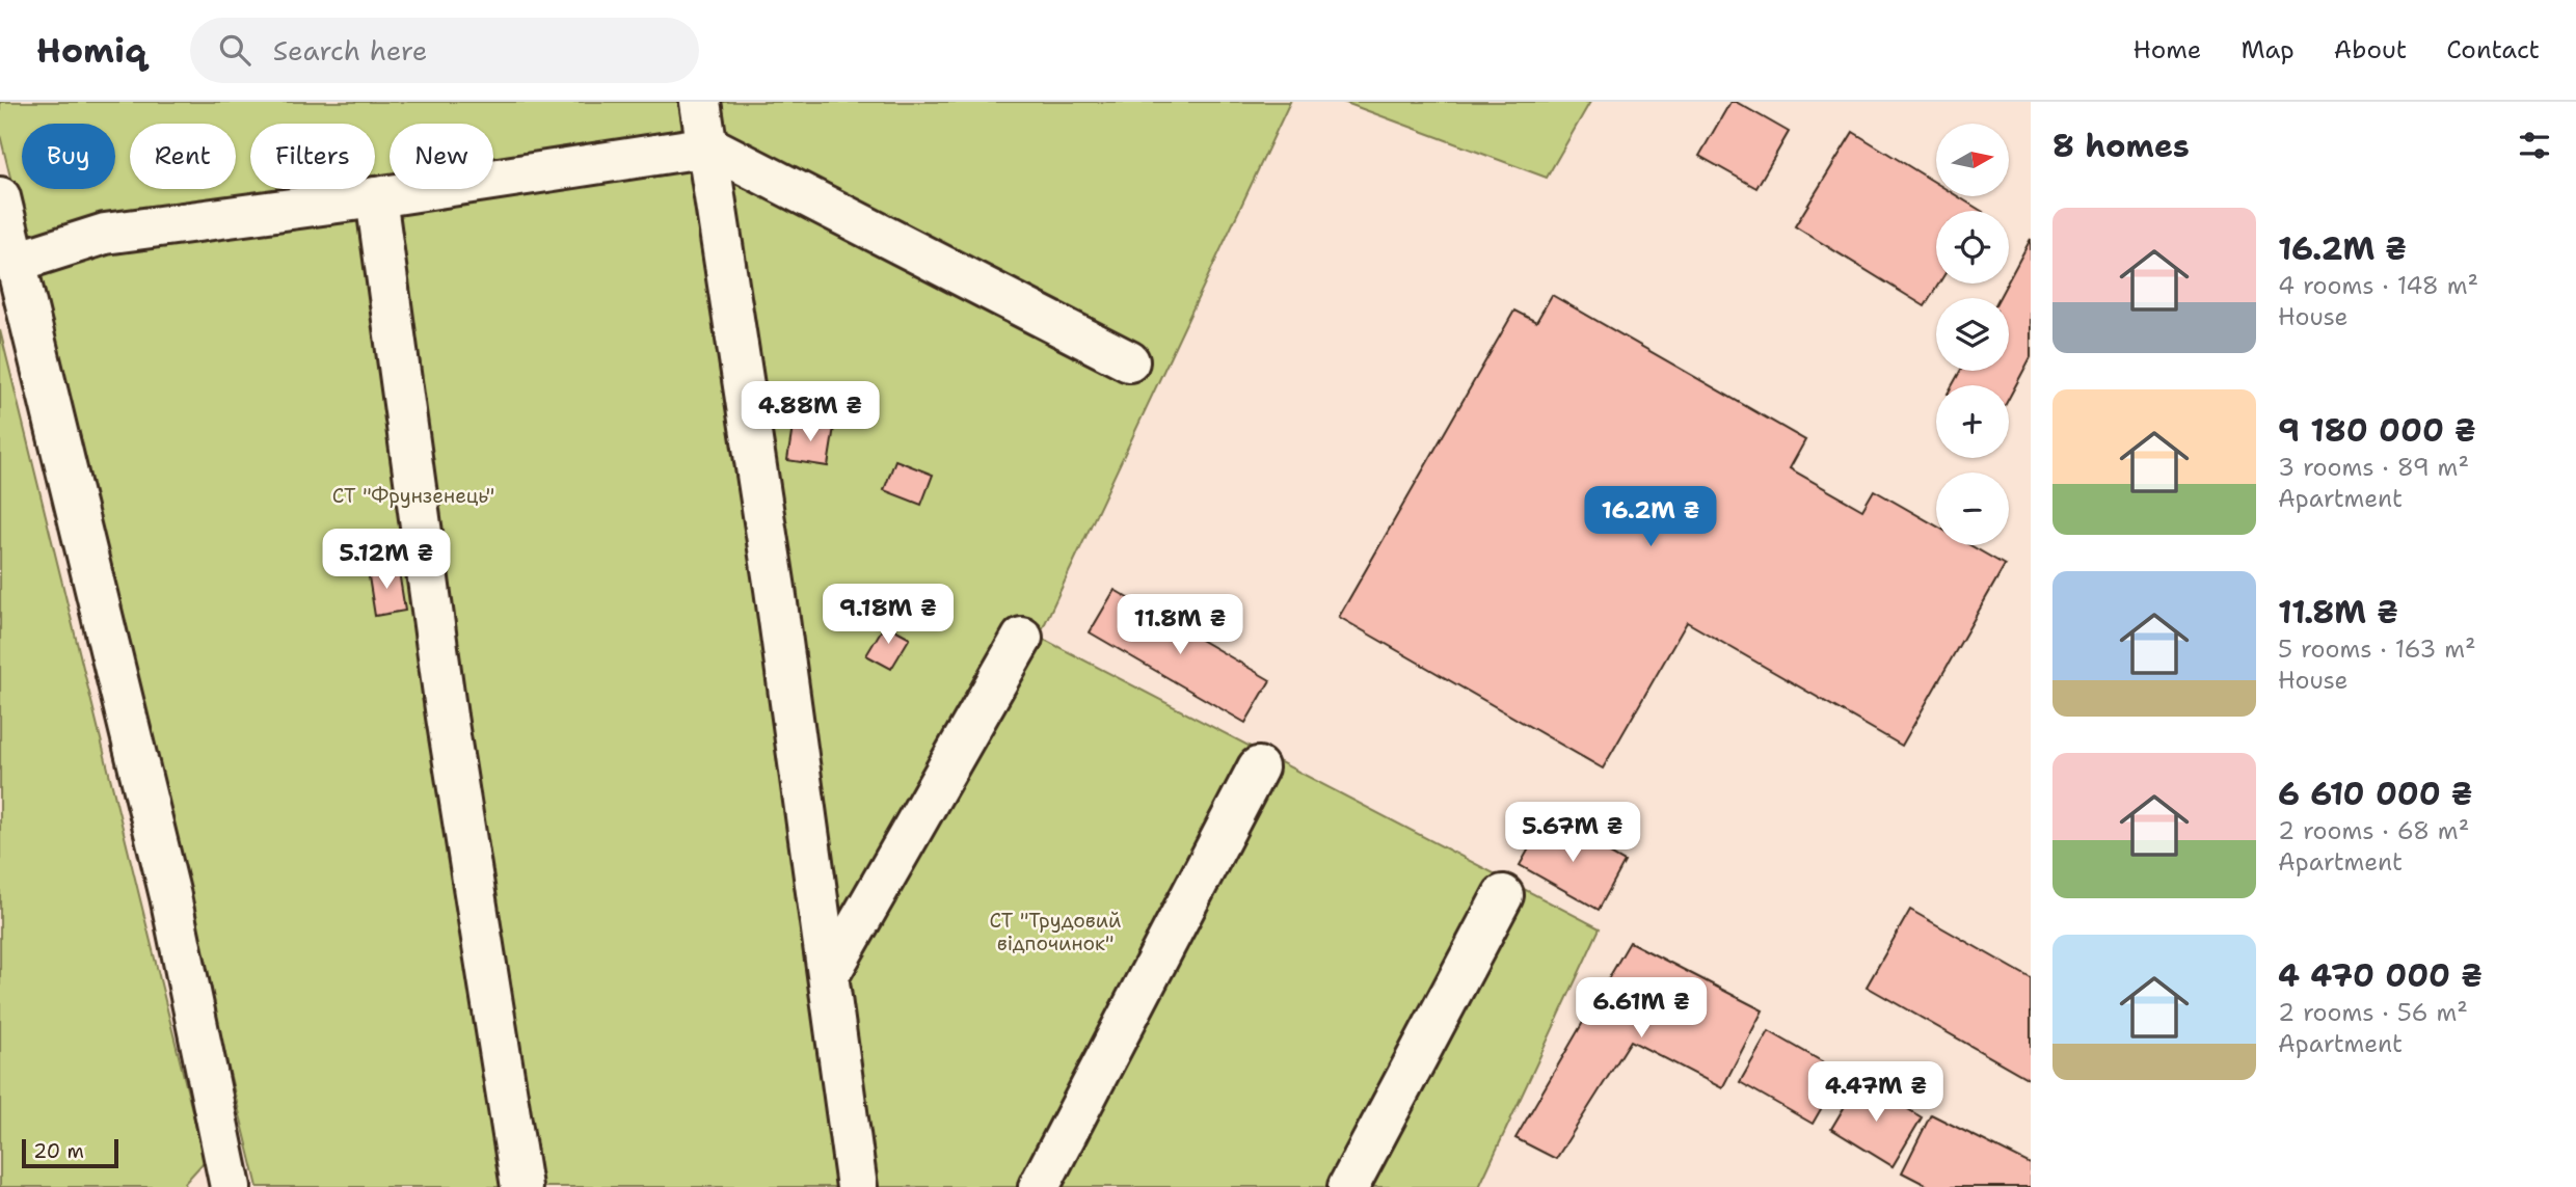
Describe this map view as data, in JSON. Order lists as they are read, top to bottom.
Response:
{
  "parks": ["СТ \"Фрунзенець\"", "СТ \"Трудовий відпочинок\""],
  "scale_bar": "20 m",
  "north": "right",
  "page": {
    "header": "Homiq",
    "search": "Search here",
    "nav": [
      "Home",
      "Map",
      "About",
      "Contact"
    ],
    "heading": "8 homes",
    "map_buttons": ["+", "−"],
    "chip": [
      "Buy",
      "Rent",
      "Filters",
      "New"
    ],
    "list": [
      {
        "name": "16.2M ₴",
        "note": "4 rooms · 148 m² · House"
      },
      {
        "name": "9 180 000 ₴",
        "note": "3 rooms · 89 m² · Apartment"
      },
      {
        "name": "11.8M ₴",
        "note": "5 rooms · 163 m² · House"
      },
      {
        "name": "6 610 000 ₴",
        "note": "2 rooms · 68 m² · Apartment"
      },
      {
        "name": "4 470 000 ₴",
        "note": "2 rooms · 56 m² · Apartment"
      }
    ],
    "price": [
      "4.88M ₴",
      "16.2M ₴",
      "5.12M ₴",
      "9.18M ₴",
      "11.8M ₴",
      "5.67M ₴",
      "6.61M ₴",
      "4.47M ₴"
    ],
    "scale": "20 m"
  }
}
